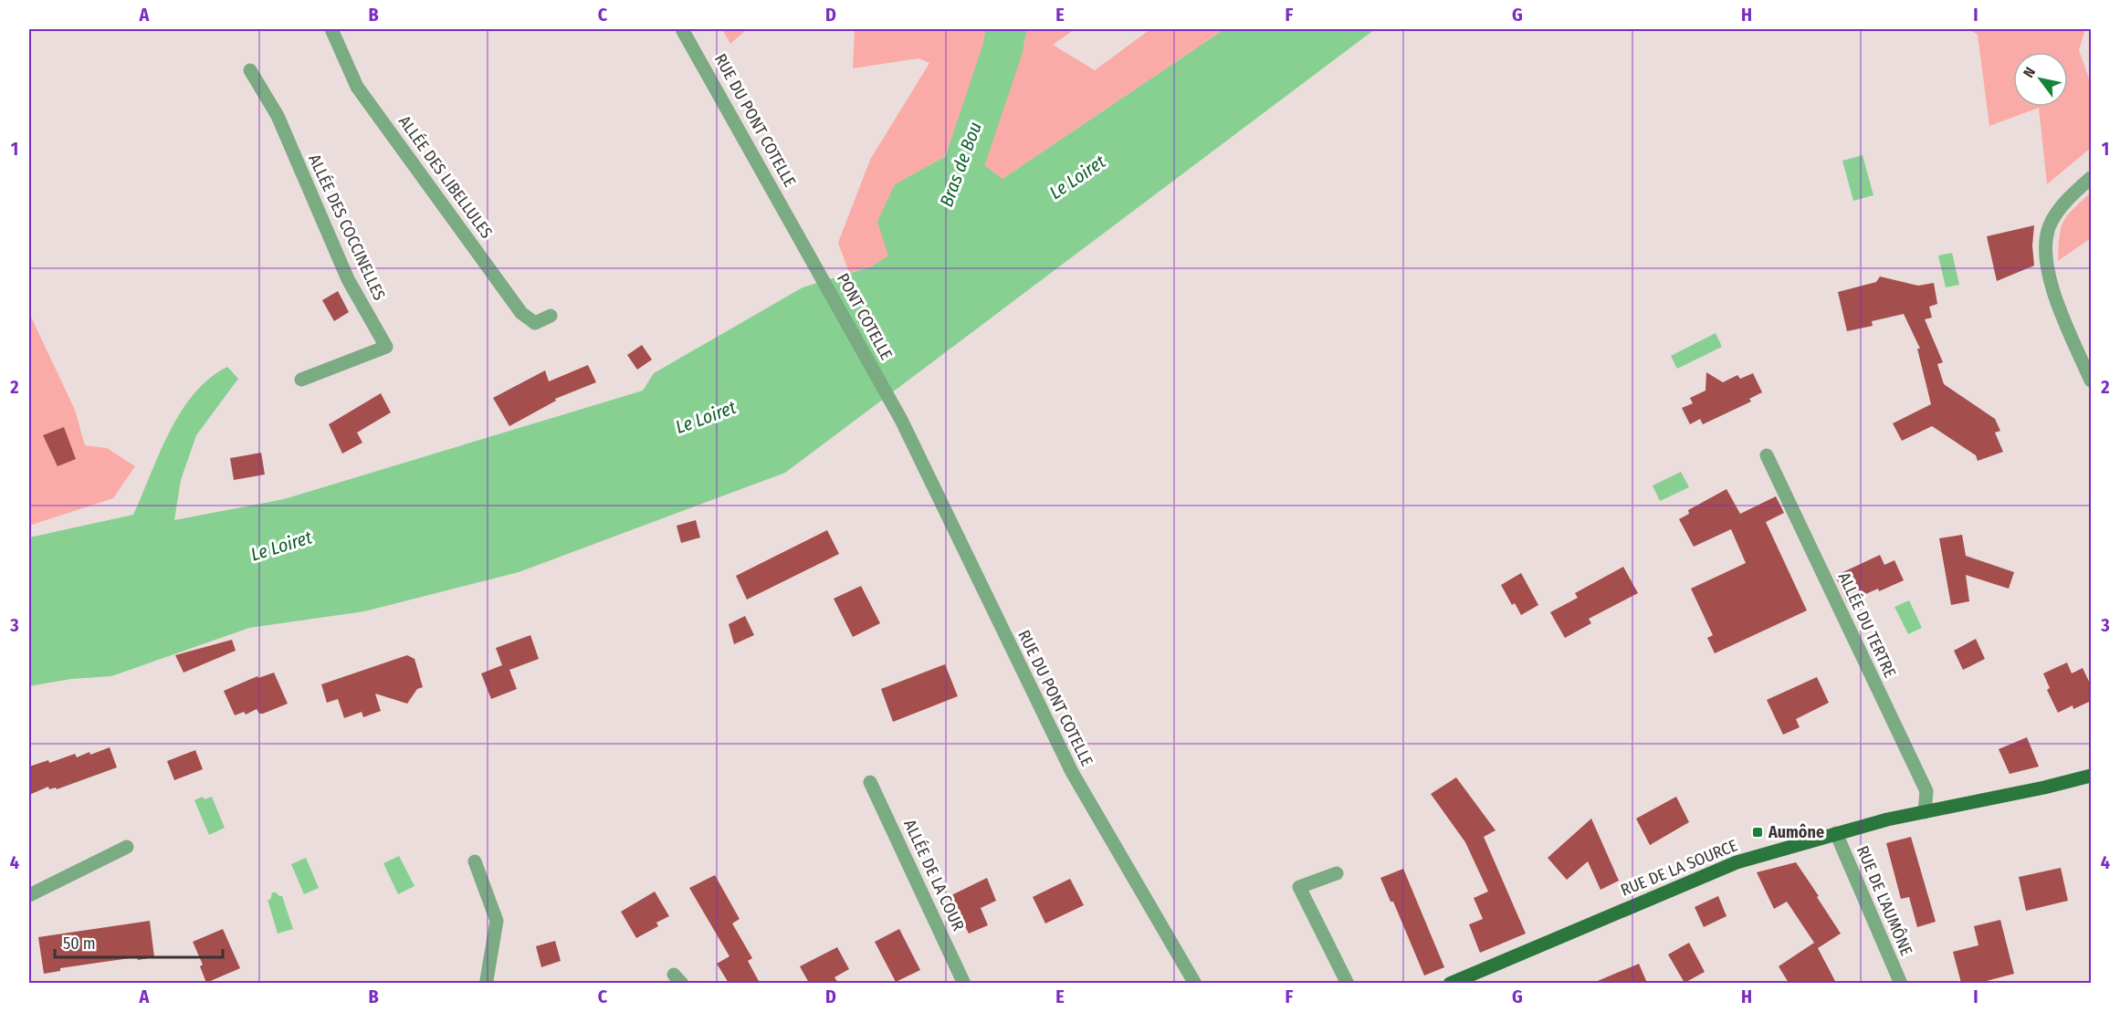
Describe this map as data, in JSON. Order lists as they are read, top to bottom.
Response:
{
  "streets": {
    "main road": ["RUE DE LA SOURCE"],
    "street": [
      "RUE DU PONT COTELLE",
      "ALLÉE DES LIBELLULES",
      "ALLÉE DES COCCINELLES",
      "PONT COTELLE",
      "ALLÉE DU TERTRE",
      "ALLÉE DE LA COUR",
      "RUE DE L'AUMÔNE"
    ]
  },
  "crossings": [
    ["RUE DU PONT COTELLE", "PONT COTELLE"],
    ["ALLÉE DU TERTRE", "RUE DE LA SOURCE"],
    ["RUE DE LA SOURCE", "RUE DE L'AUMÔNE"]
  ],
  "water": ["Bras de Bou", "Le Loiret"],
  "places": {
    "transit": ["Aumône"]
  },
  "scale_bar": "50 m",
  "north": "top left",
  "grid": {
    "columns": [
      "A",
      "B",
      "C",
      "D",
      "E",
      "F",
      "G",
      "H",
      "I"
    ],
    "rows": [
      "1",
      "2",
      "3",
      "4"
    ]
  }
}
